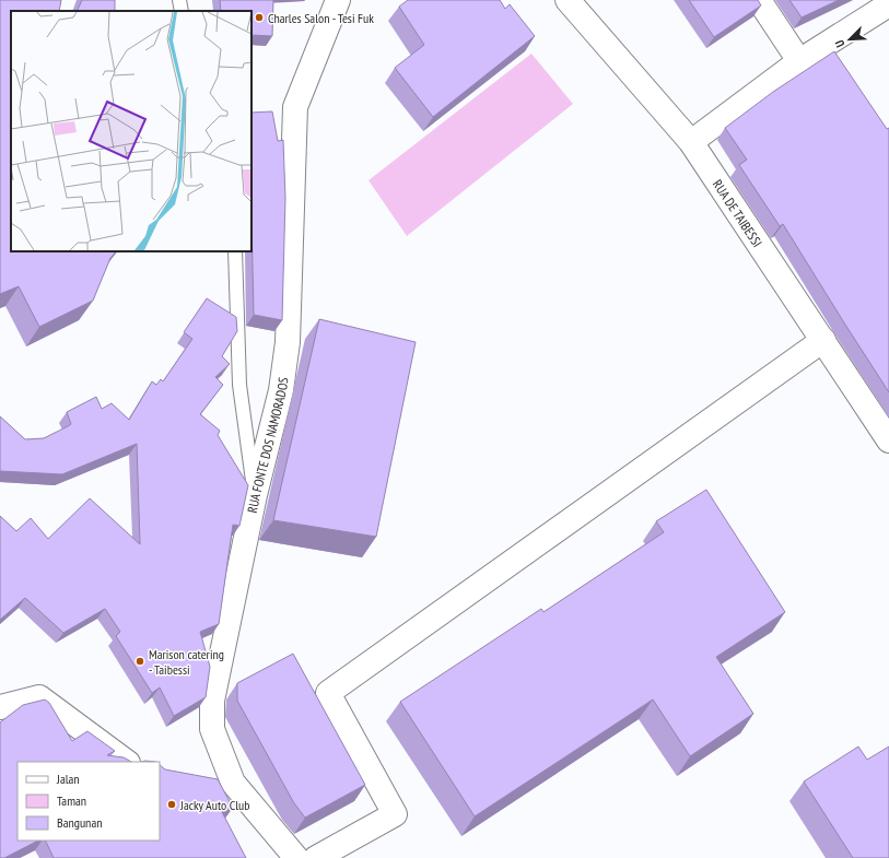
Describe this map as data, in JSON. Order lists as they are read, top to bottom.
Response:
{
  "streets": {
    "street": ["RUA DE TAIBESSI", "RUA FONTE DOS NAMORADOS"]
  },
  "places": ["Charles Salon - Tesi Fuk", "Marison catering - Taibessi", "Jacky Auto Club"],
  "legend": ["Jalan", "Taman", "Bangunan"],
  "north": "bottom left"
}
